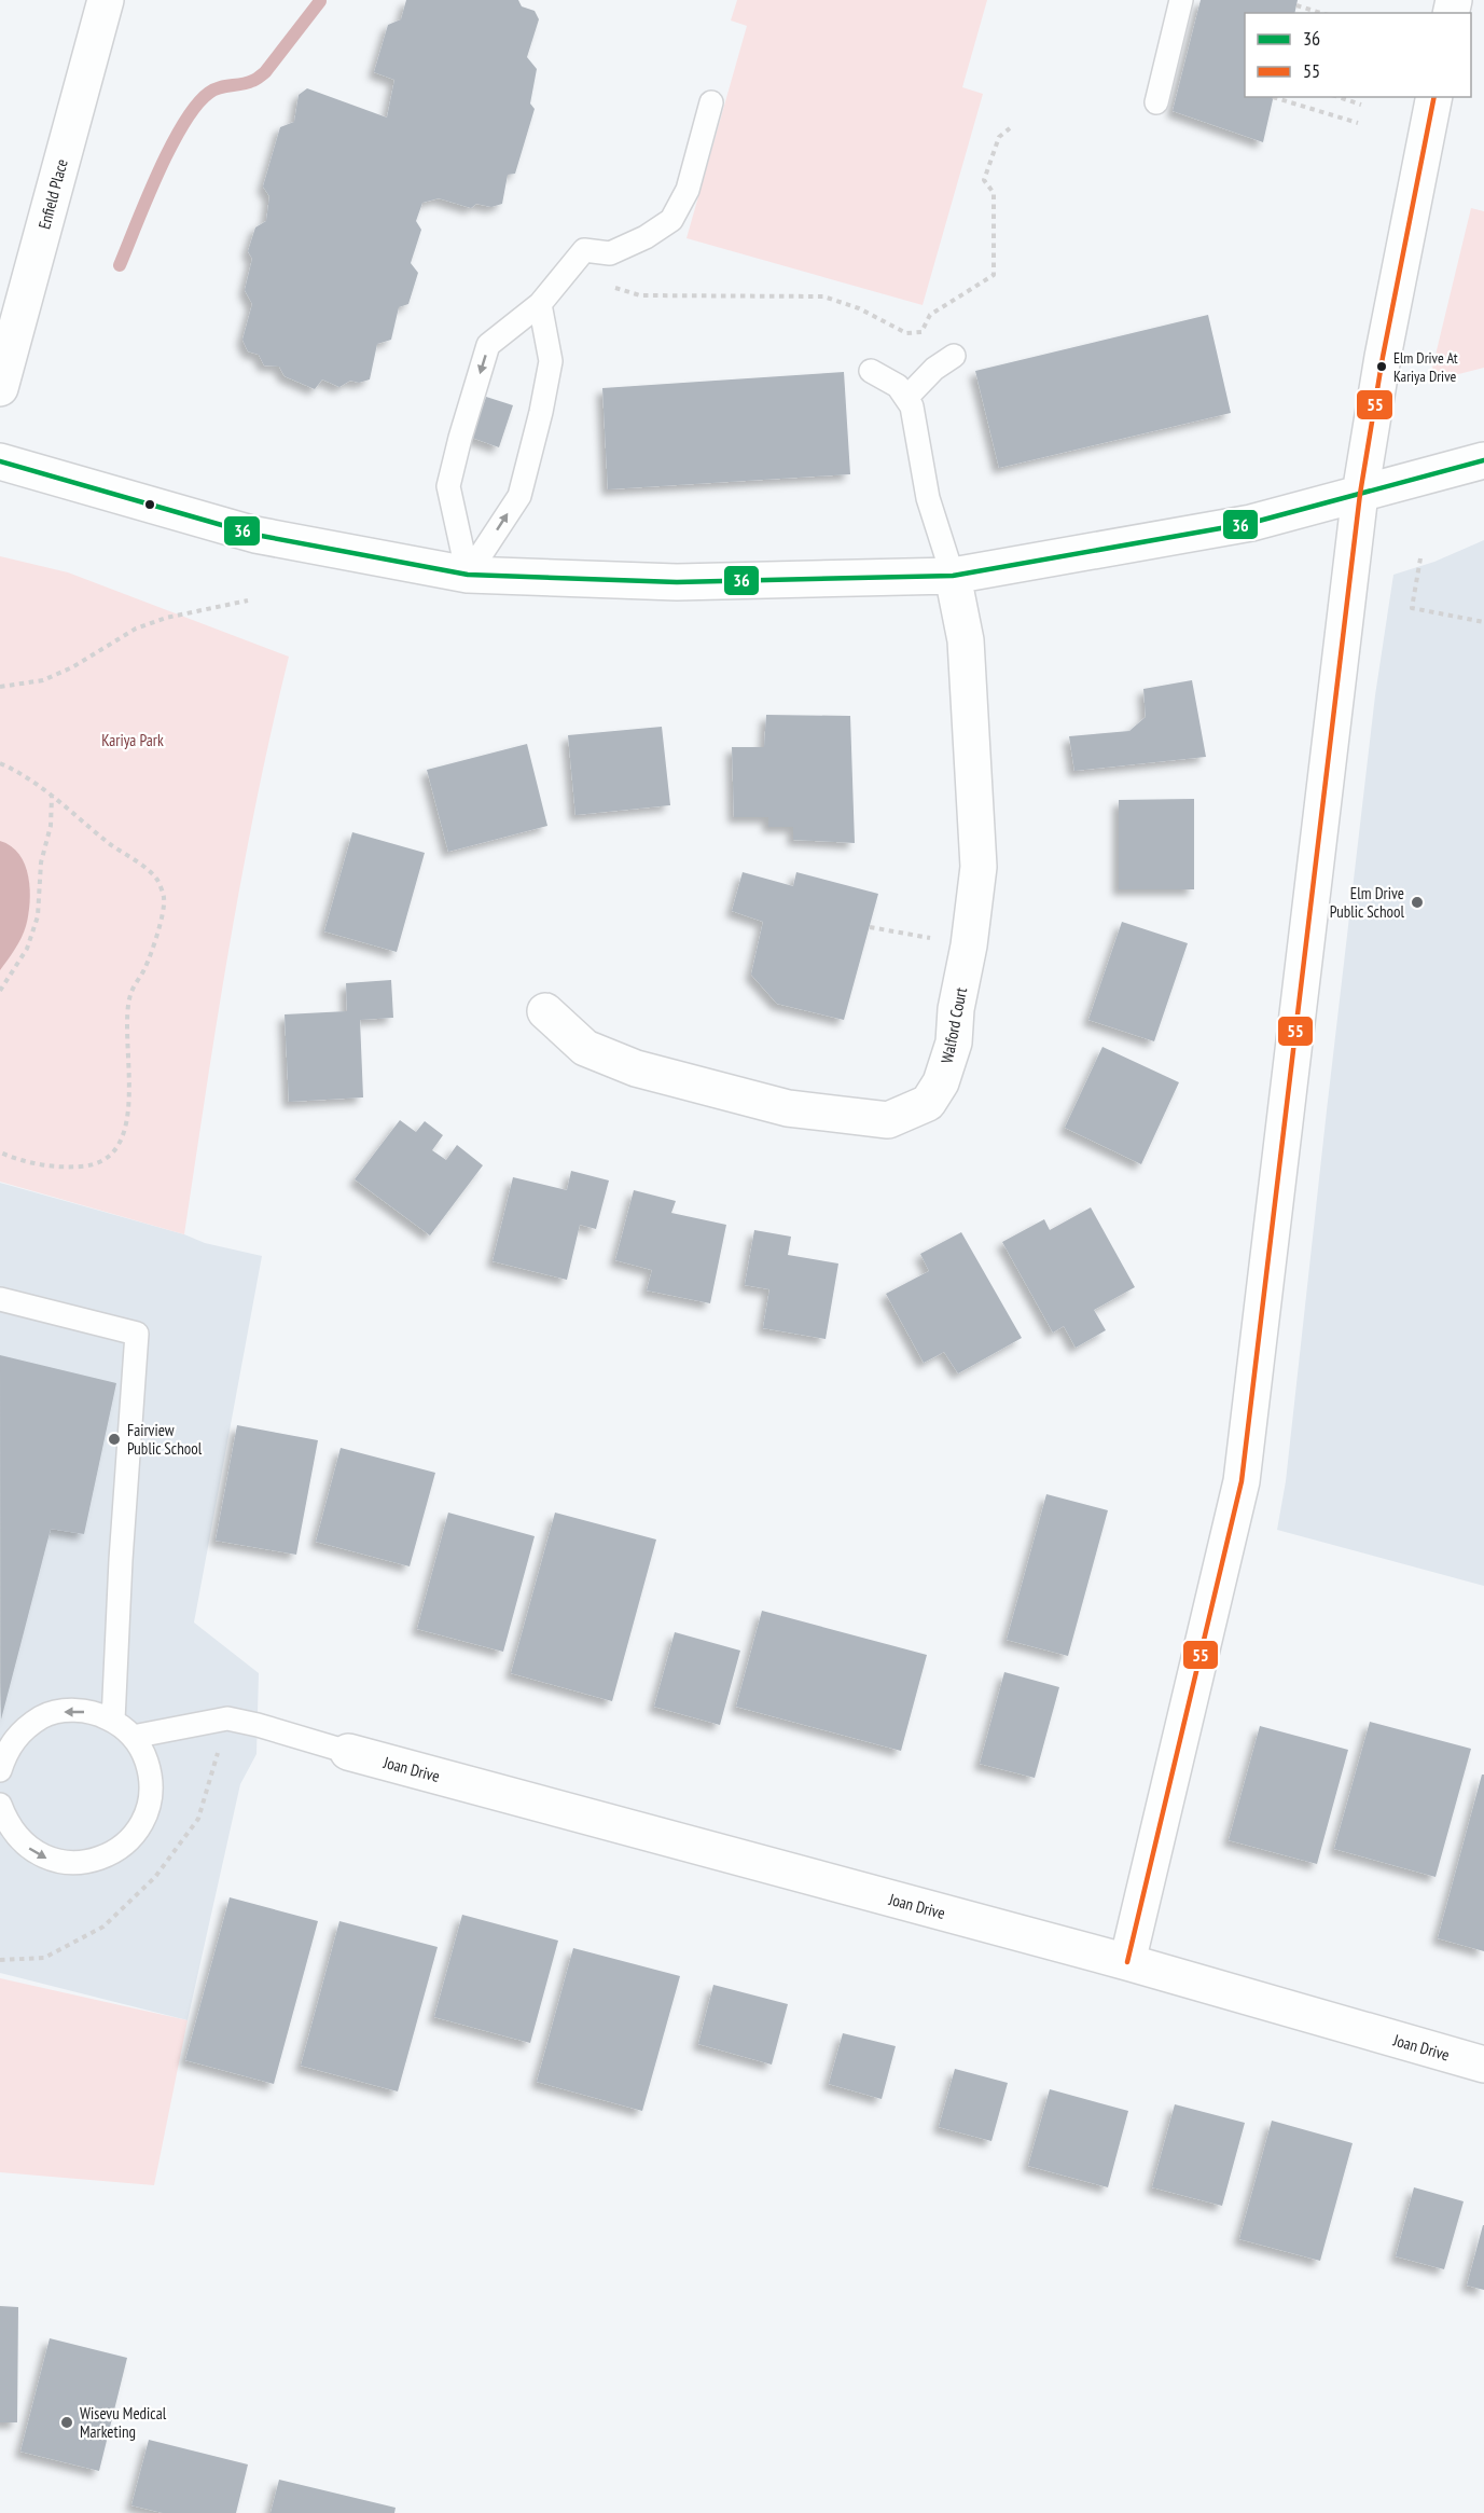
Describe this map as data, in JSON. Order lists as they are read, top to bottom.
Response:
{
  "streets": {
    "street": ["Enfield Place", "Walford Court", "Joan Drive"]
  },
  "parks": ["Kariya Park"],
  "places": [
    "Elm Drive At Kariya Drive",
    "Elm Drive Public School",
    "Fairview Public School",
    "Wisevu Medical Marketing"
  ],
  "lines": ["transit line 55", "transit line 36"],
  "legend": ["36", "55"]
}
